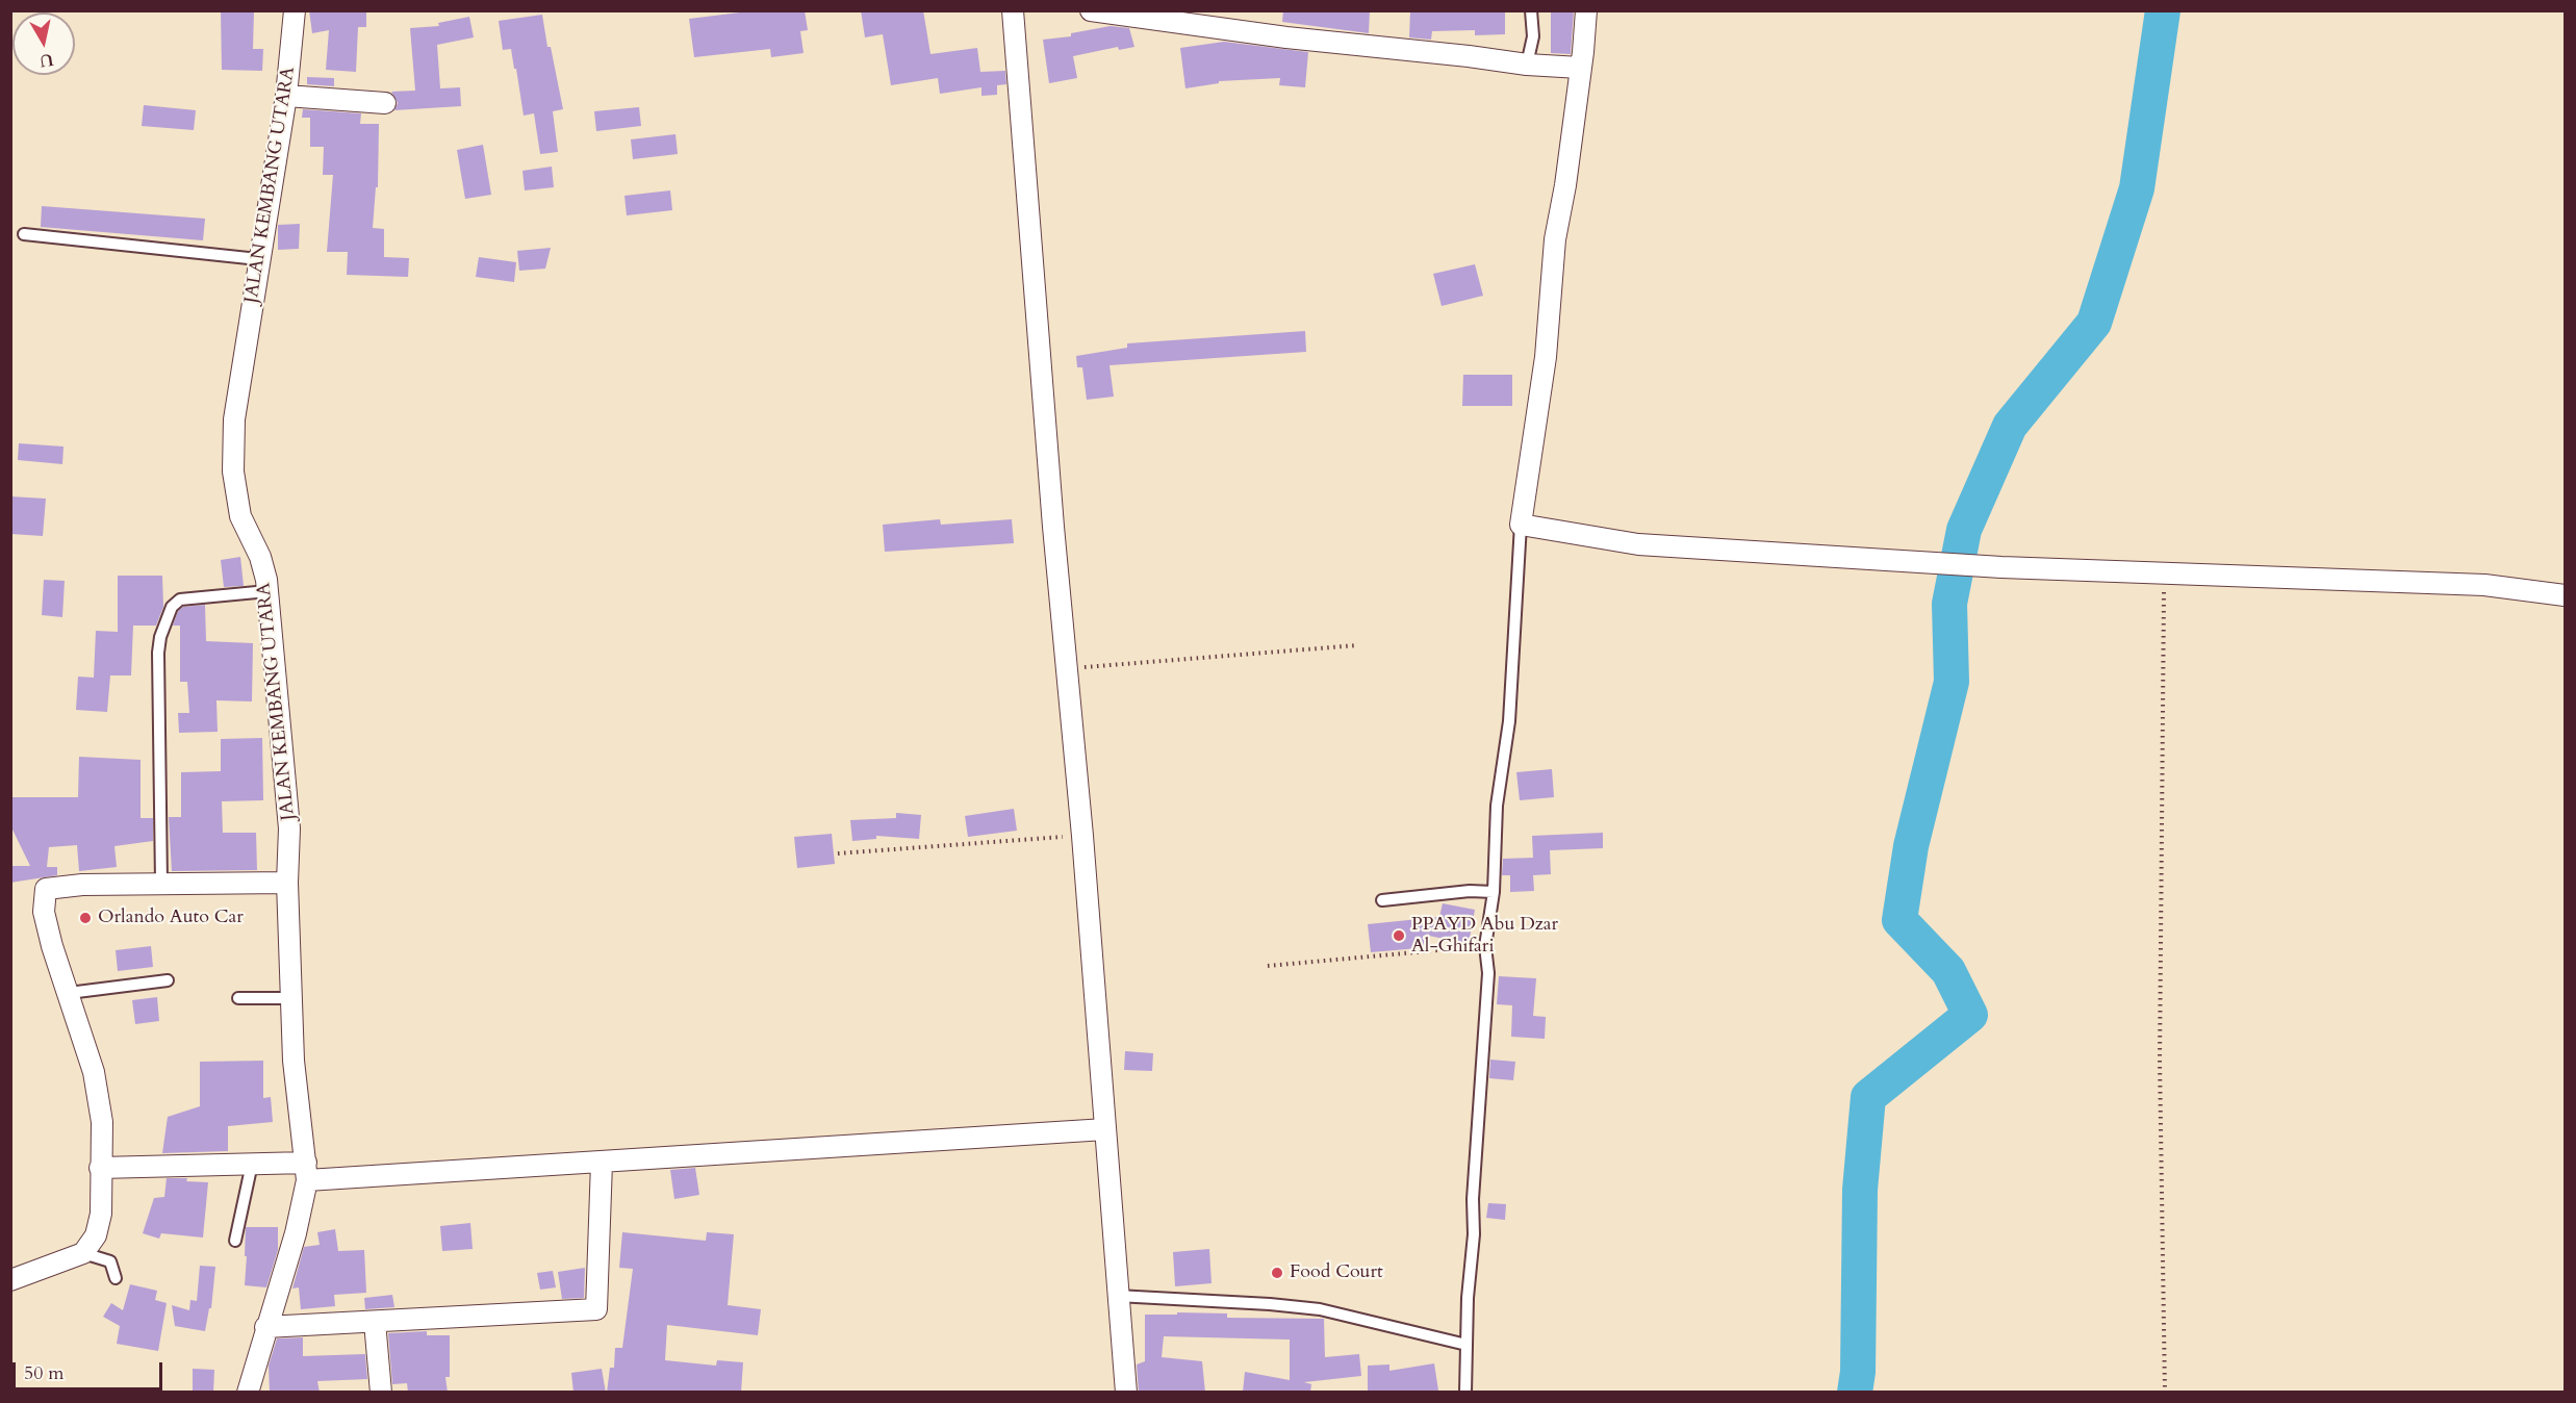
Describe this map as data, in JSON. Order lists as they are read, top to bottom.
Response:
{
  "streets": {
    "street": ["JALAN KEMBANG UTARA"]
  },
  "places": ["Orlando Auto Car", "PPAYD Abu Dzar Al-Ghifari", "Food Court"],
  "scale_bar": "50 m",
  "north": "bottom"
}
